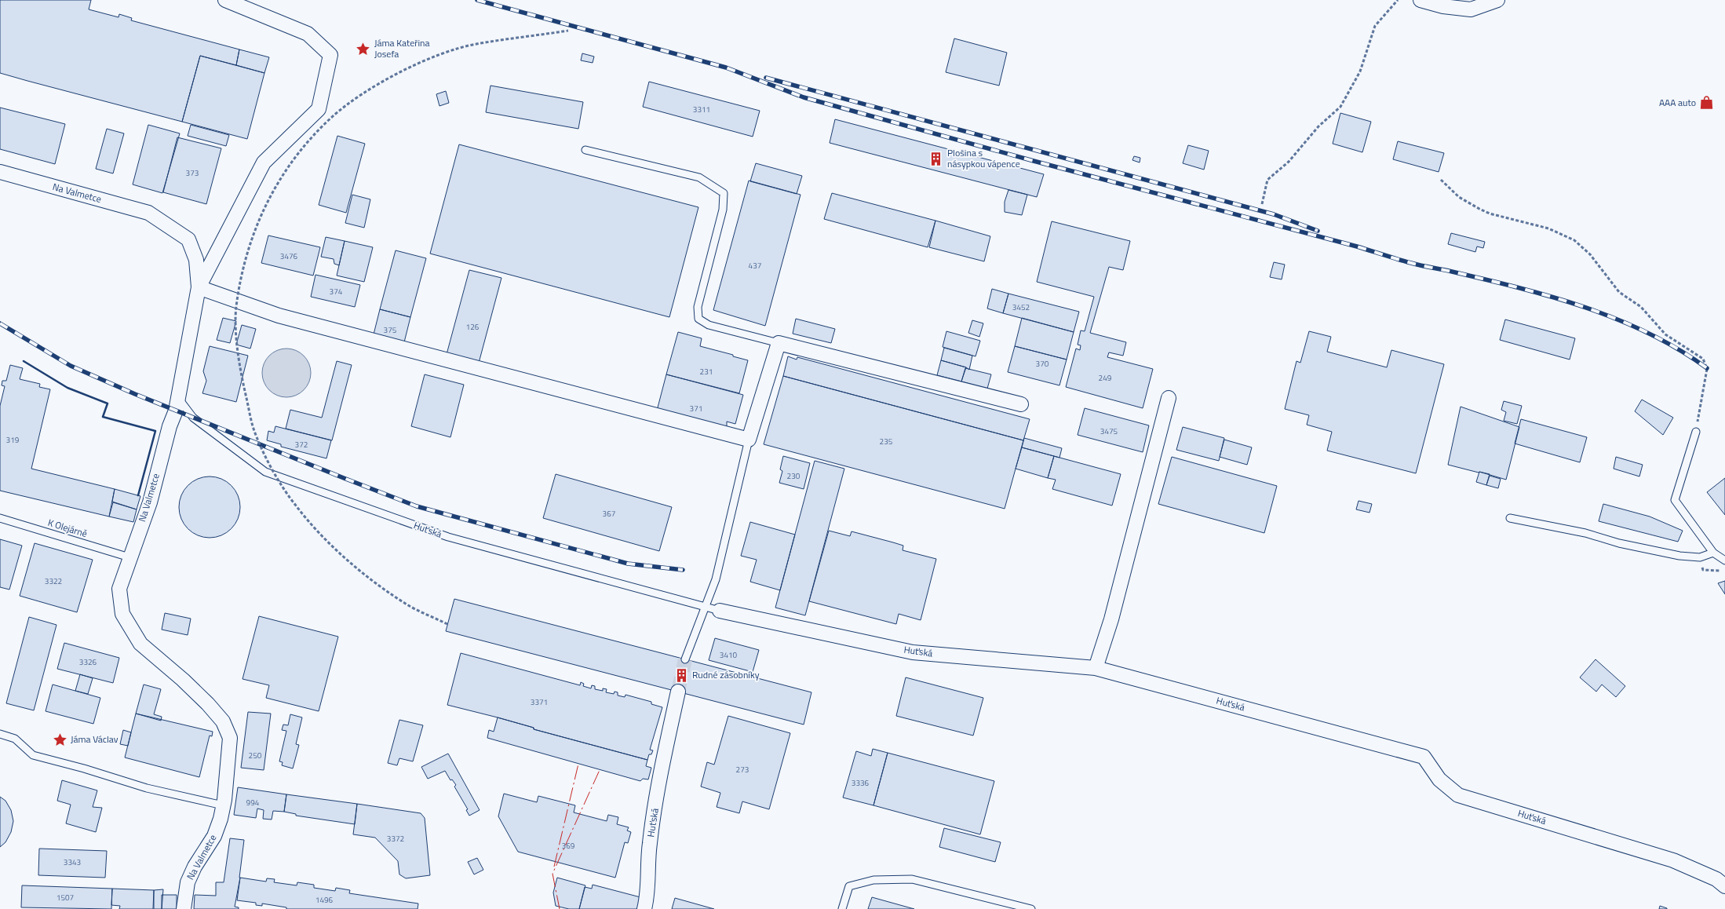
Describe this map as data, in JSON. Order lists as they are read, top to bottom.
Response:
{
  "streets": {
    "street": ["Na Valmetce", "Huťská"],
    "lane": ["K Olejárně"]
  },
  "crossings": [
    ["Na Valmetce", "K Olejárně"],
    ["Na Valmetce", "Huťská"]
  ],
  "places": {
    "place": ["Jáma Kateřina Josefa", "Jáma Václav"],
    "shop": ["AAA auto"],
    "building": ["Plošina s násypkou vápence", "Rudné zásobníky"]
  },
  "house_numbers": [
    "3311",
    "373",
    "3476",
    "437",
    "374",
    "3452",
    "126",
    "375",
    "370",
    "231",
    "249",
    "371",
    "3475",
    "319",
    "235",
    "372",
    "230",
    "367",
    "3322",
    "3410",
    "3326",
    "3371",
    "250",
    "273",
    "3336",
    "994",
    "3372",
    "369",
    "3343",
    "1507",
    "1496"
  ]
}
